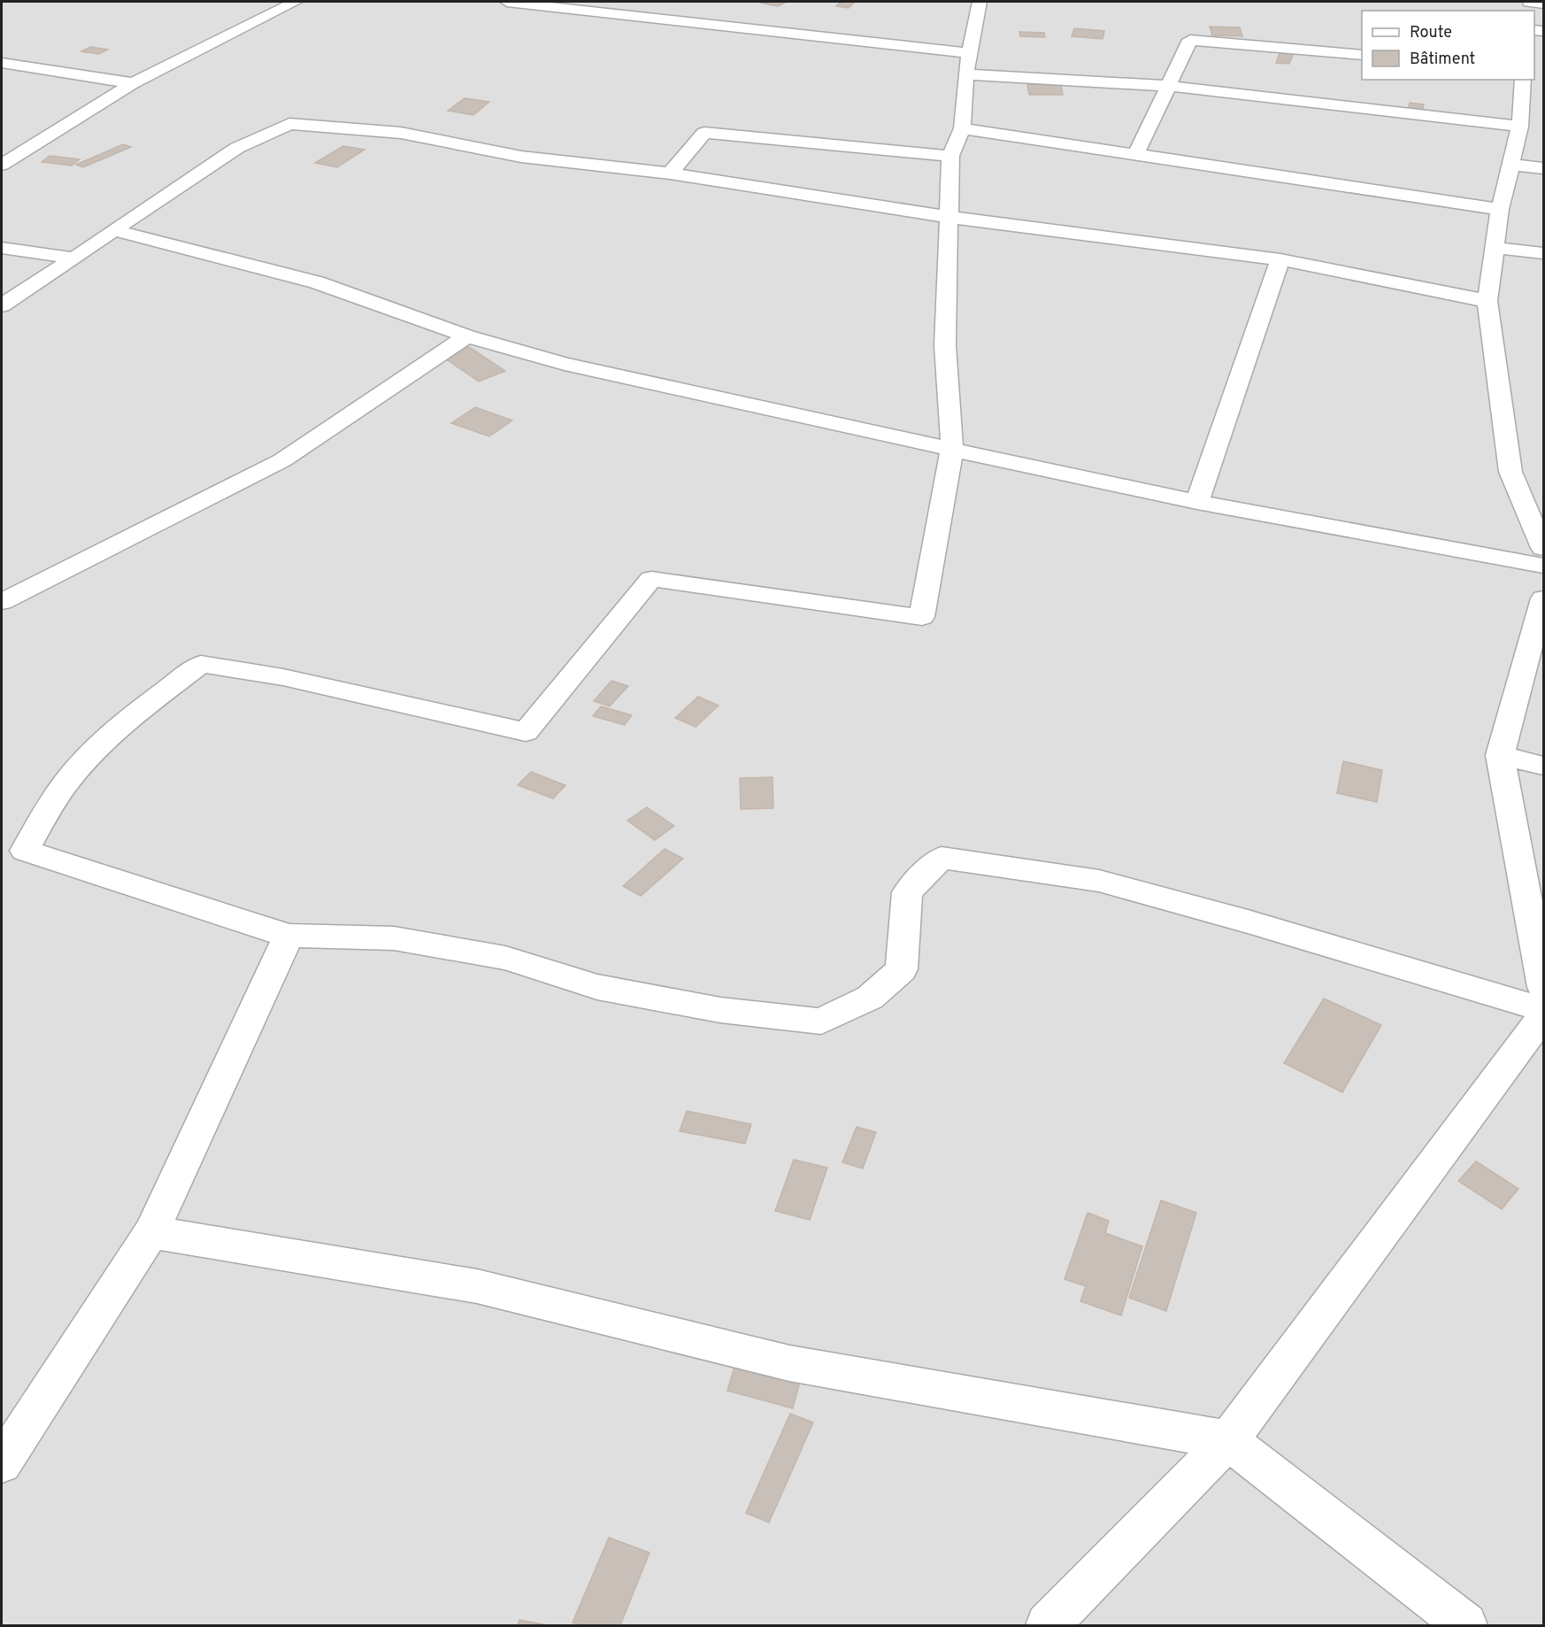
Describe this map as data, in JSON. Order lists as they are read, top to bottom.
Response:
{
  "legend": ["Route", "Bâtiment"]
}
